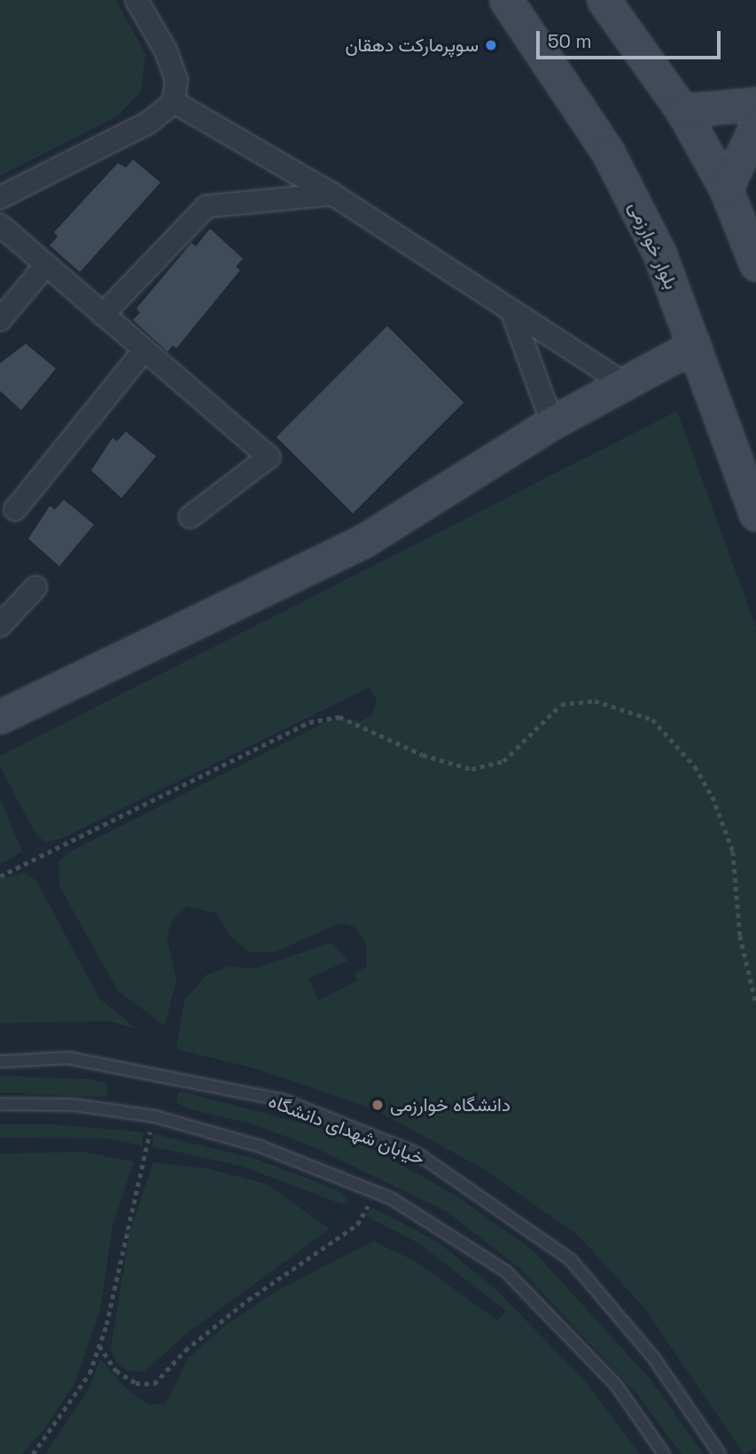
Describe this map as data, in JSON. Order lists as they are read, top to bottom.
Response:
{
  "streets": {
    "street": ["بلوار خوارزمی"],
    "lane": ["خیابان شهدای دانشگاه"]
  },
  "places": ["سوپرمارکت دهقان", "دانشگاه خوارزمی"],
  "scale_bar": "50 m"
}
